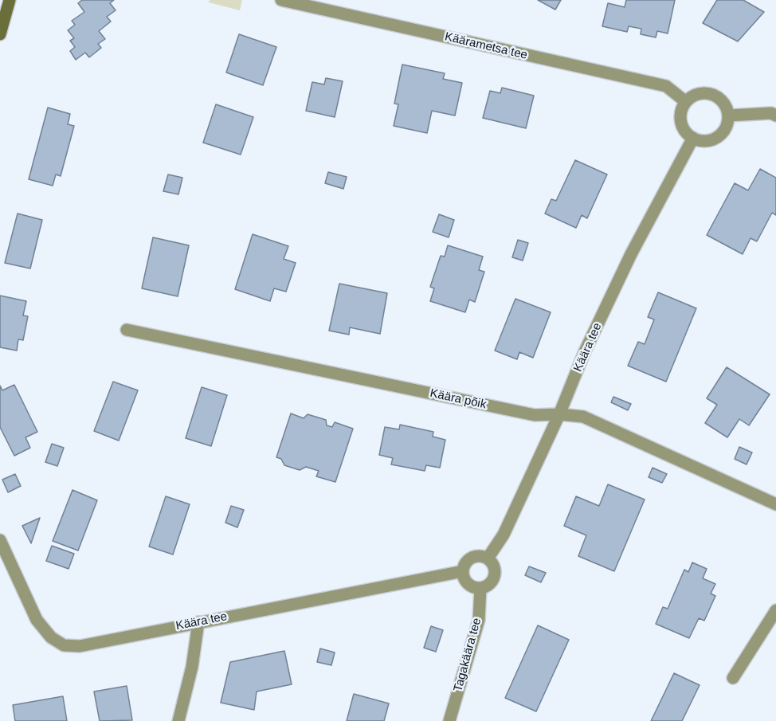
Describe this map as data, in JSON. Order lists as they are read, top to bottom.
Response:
{
  "streets": {
    "street": [
      "Käärametsa tee",
      "Käära tee",
      "Käära põik",
      "Tagakäära tee"
    ]
  },
  "crossings": [
    ["Käärametsa tee", "Käära tee"],
    ["Käära tee", "Käära põik"],
    ["Käära tee", "Tagakäära tee"]
  ]
}
